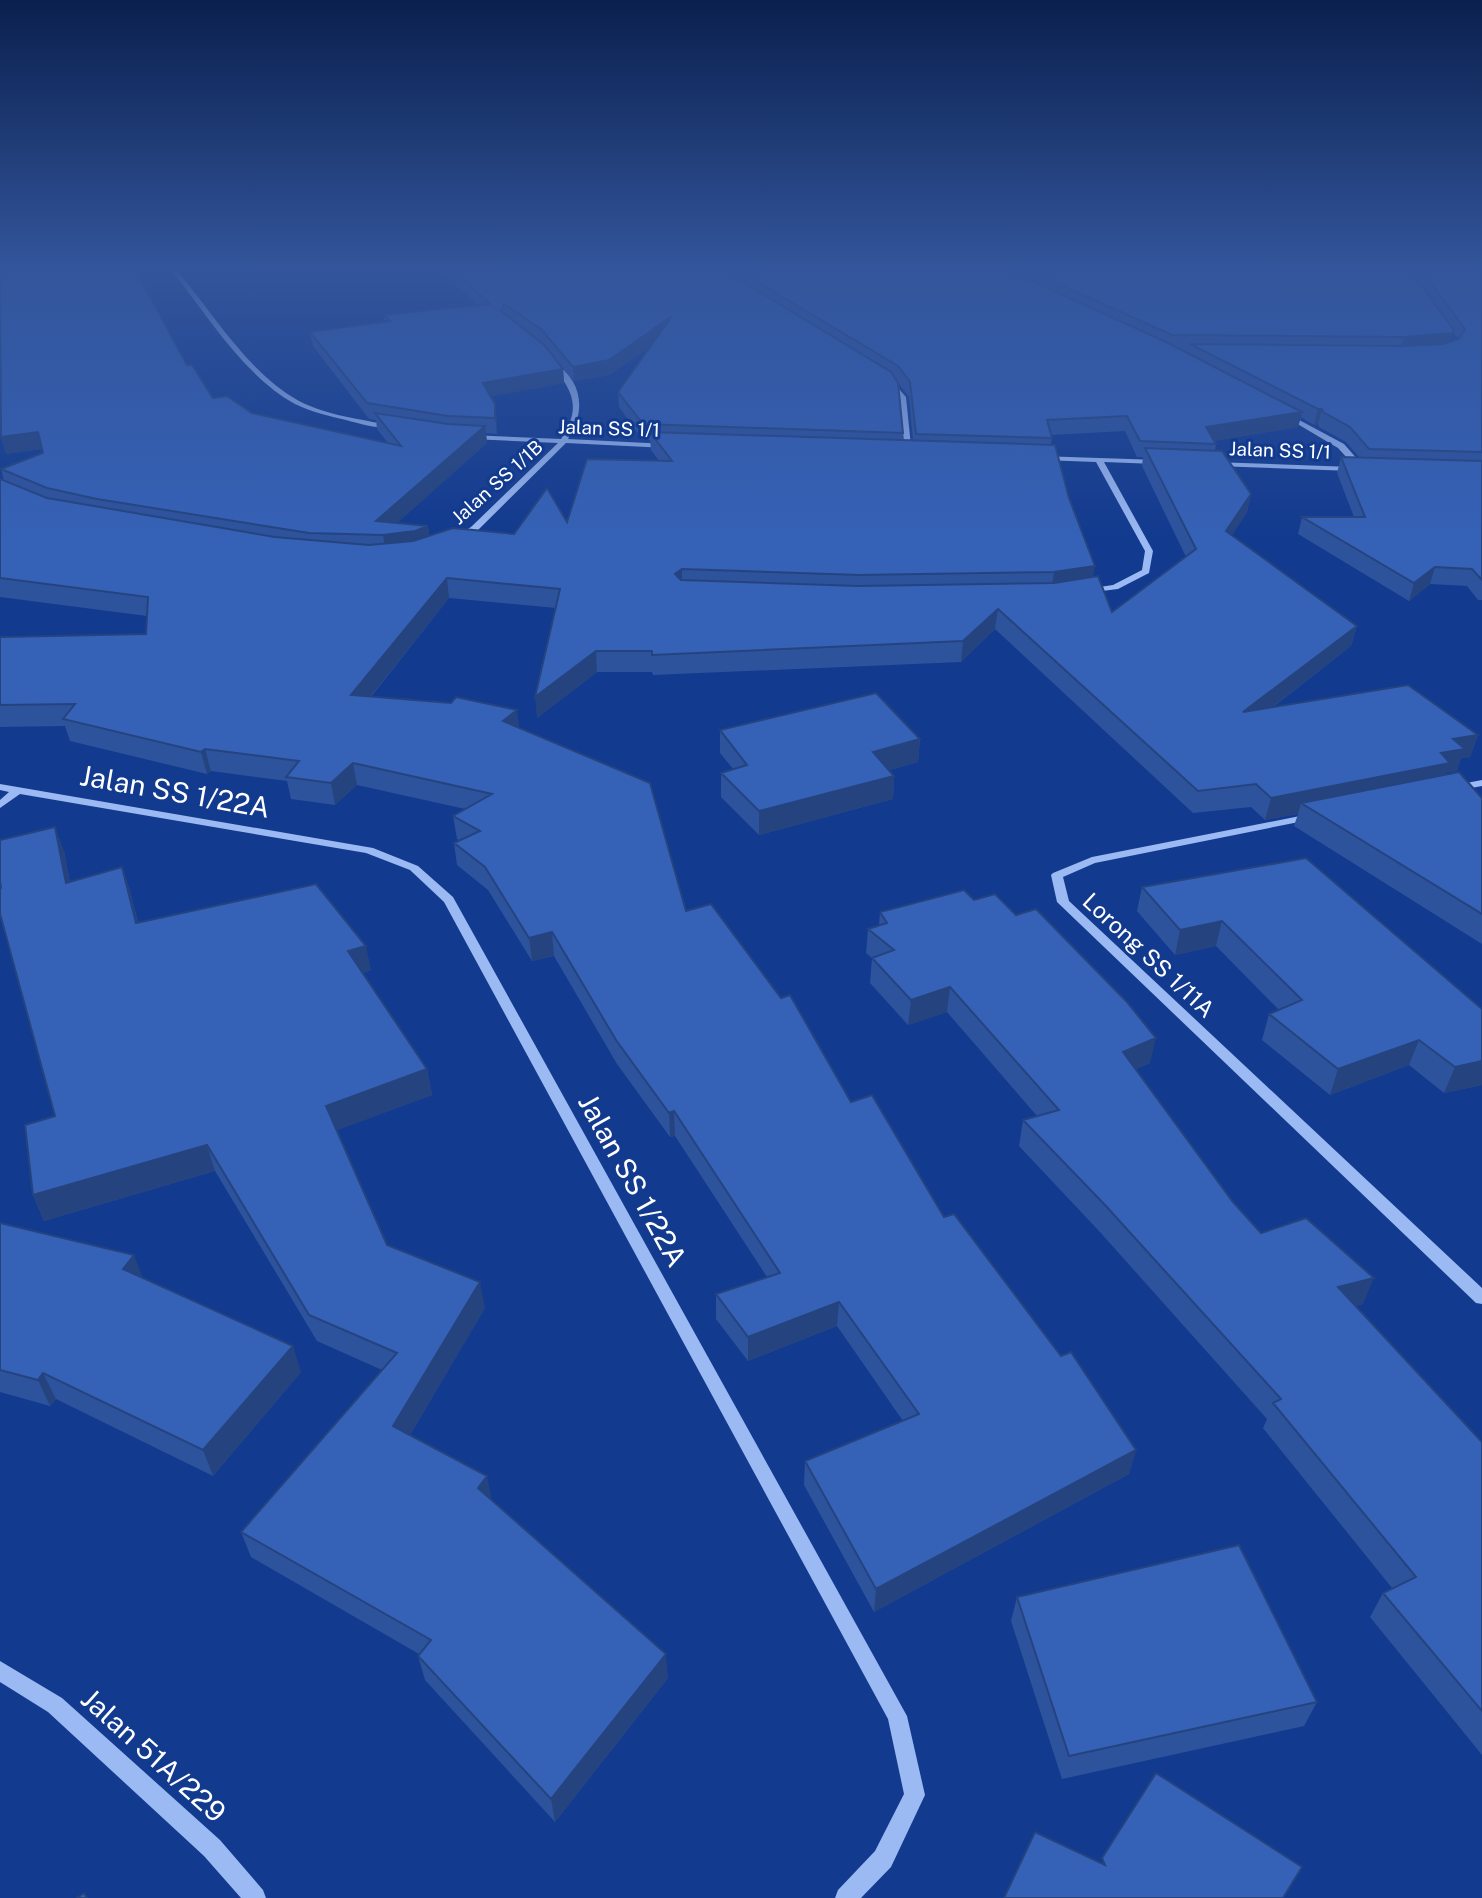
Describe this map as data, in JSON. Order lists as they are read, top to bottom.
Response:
{
  "streets": {
    "street": [
      "Jalan SS 1/1",
      "Jalan SS 1/1B",
      "Jalan SS 1/22A",
      "Lorong SS 1/11A",
      "Jalan 51A/229"
    ]
  },
  "crossings": [
    ["Jalan SS 1/1", "Jalan SS 1/1B"]
  ]
}
